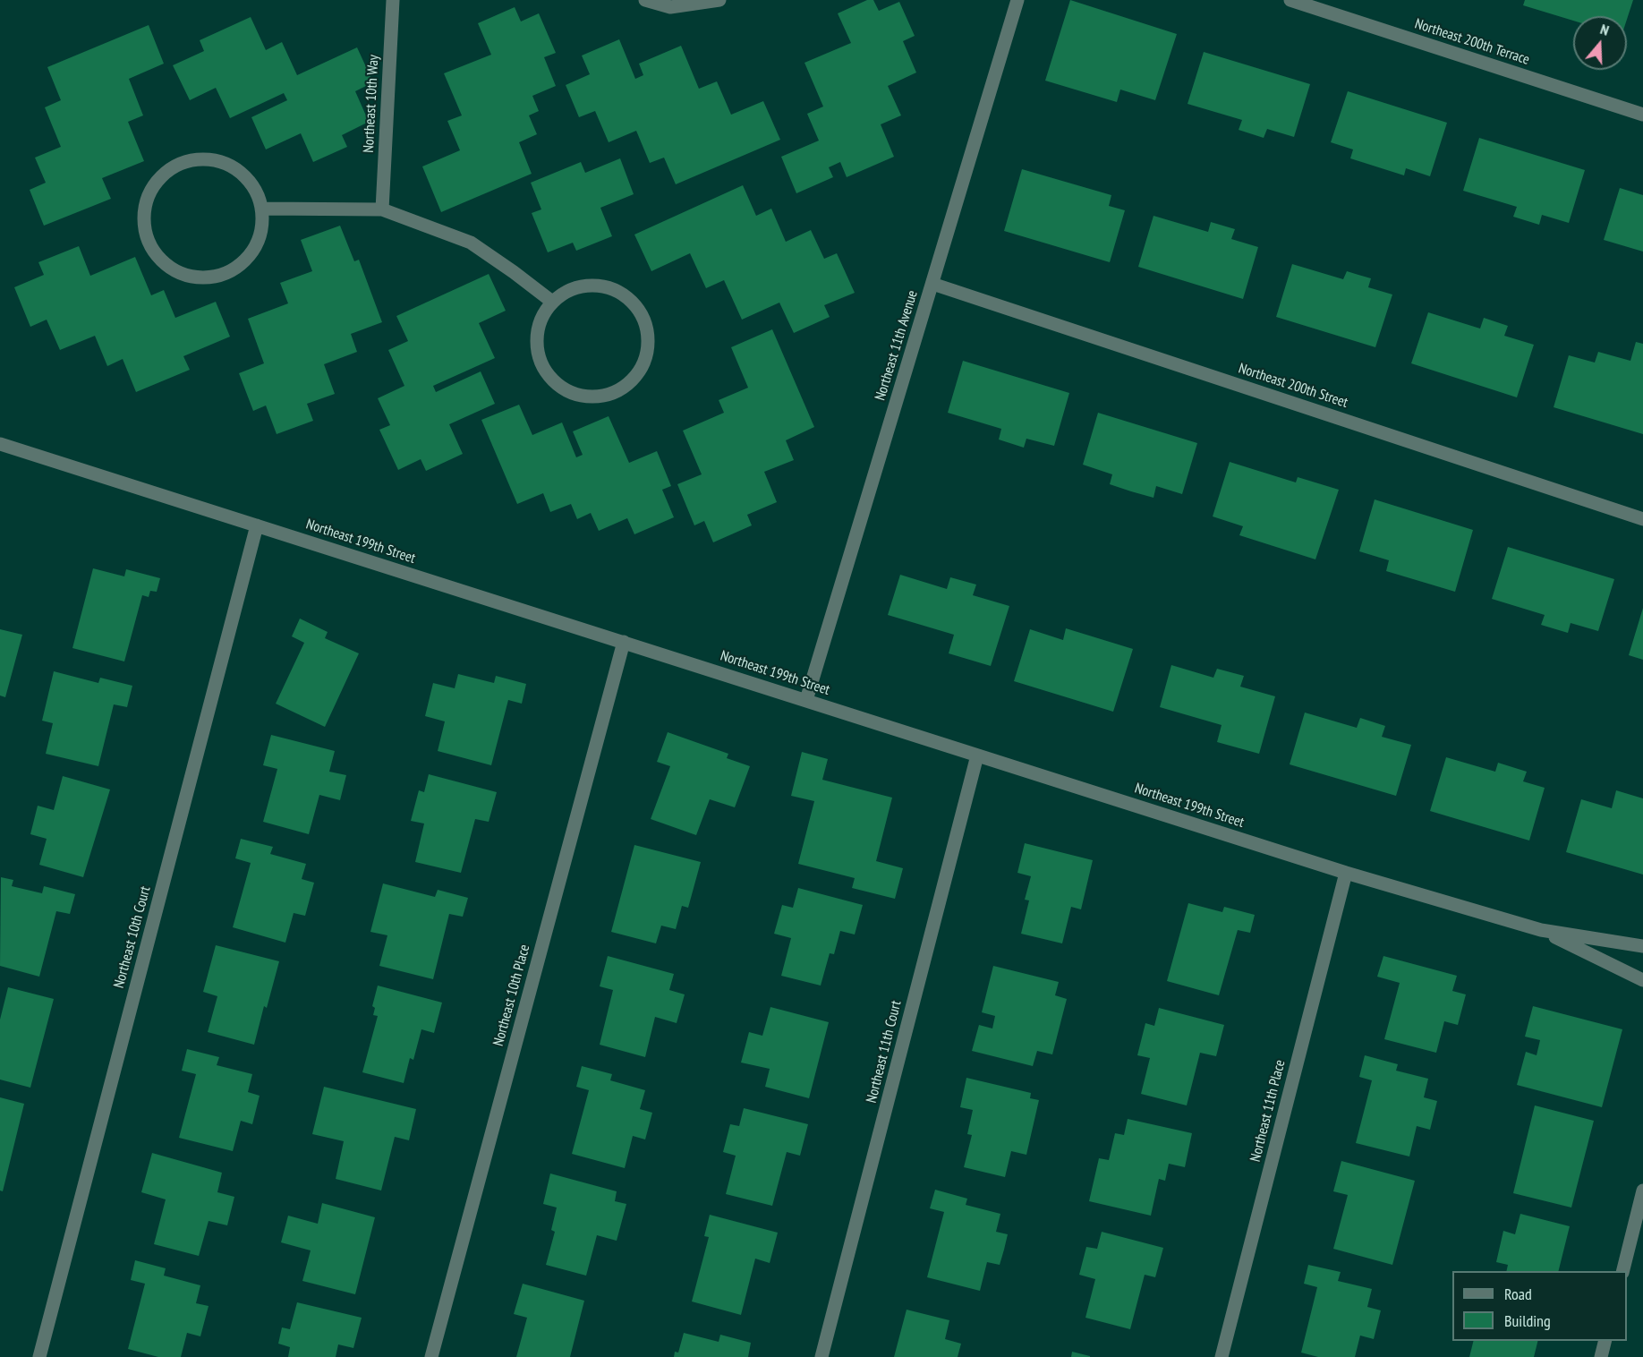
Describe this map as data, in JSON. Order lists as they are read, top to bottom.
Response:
{
  "streets": {
    "street": [
      "Northeast 200th Terrace",
      "Northeast 10th Way",
      "Northeast 11th Avenue",
      "Northeast 200th Street",
      "Northeast 199th Street",
      "Northeast 10th Court",
      "Northeast 10th Place",
      "Northeast 11th Court",
      "Northeast 11th Place"
    ]
  },
  "crossings": [
    ["Northeast 11th Avenue", "Northeast 200th Street"],
    ["Northeast 11th Avenue", "Northeast 199th Street"],
    ["Northeast 199th Street", "Northeast 10th Court"],
    ["Northeast 199th Street", "Northeast 10th Place"],
    ["Northeast 199th Street", "Northeast 11th Court"],
    ["Northeast 199th Street", "Northeast 11th Place"]
  ],
  "legend": ["Road", "Building"],
  "north": "top"
}
